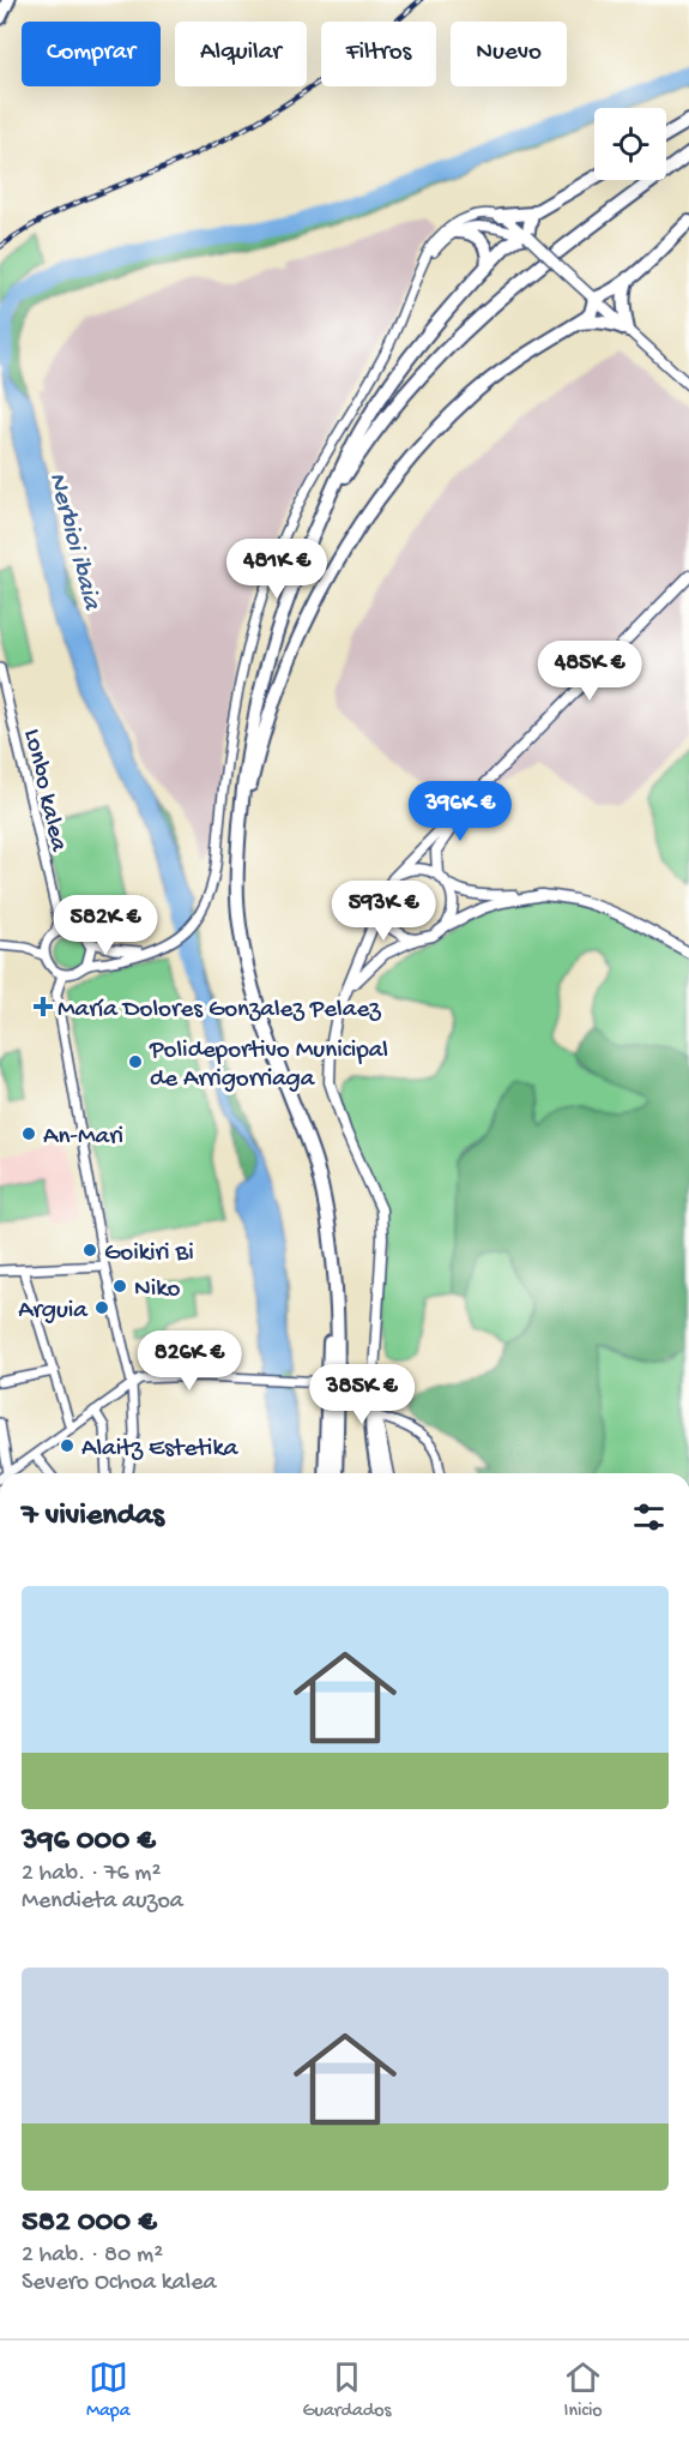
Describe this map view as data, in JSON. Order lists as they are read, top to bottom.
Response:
{
  "streets": {
    "street": ["Lonbo kalea"]
  },
  "water": ["Nerbioi ibaia"],
  "places": {
    "health": ["María Dolores Gonzalez Pelaez"],
    "other": [
      "Polideportivo Municipal de Arrigorriaga",
      "An-Mari",
      "Goikiri Bi",
      "Niko",
      "Arguia",
      "Alaitz Estetika"
    ]
  },
  "page": {
    "chip": [
      "Comprar",
      "Alquilar",
      "Filtros",
      "Nuevo"
    ],
    "price": [
      "481K €",
      "485K €",
      "396K €",
      "593K €",
      "582K €",
      "826K €",
      "385K €"
    ],
    "heading": "7 viviendas",
    "list": [
      {
        "name": "396 000 €",
        "note": "2 hab. · 76 m² · Mendieta auzoa"
      },
      {
        "name": "582 000 €",
        "note": "2 hab. · 80 m² · Severo Ochoa kalea"
      }
    ],
    "tabs": ["Mapa", "Guardados", "Inicio"]
  }
}
